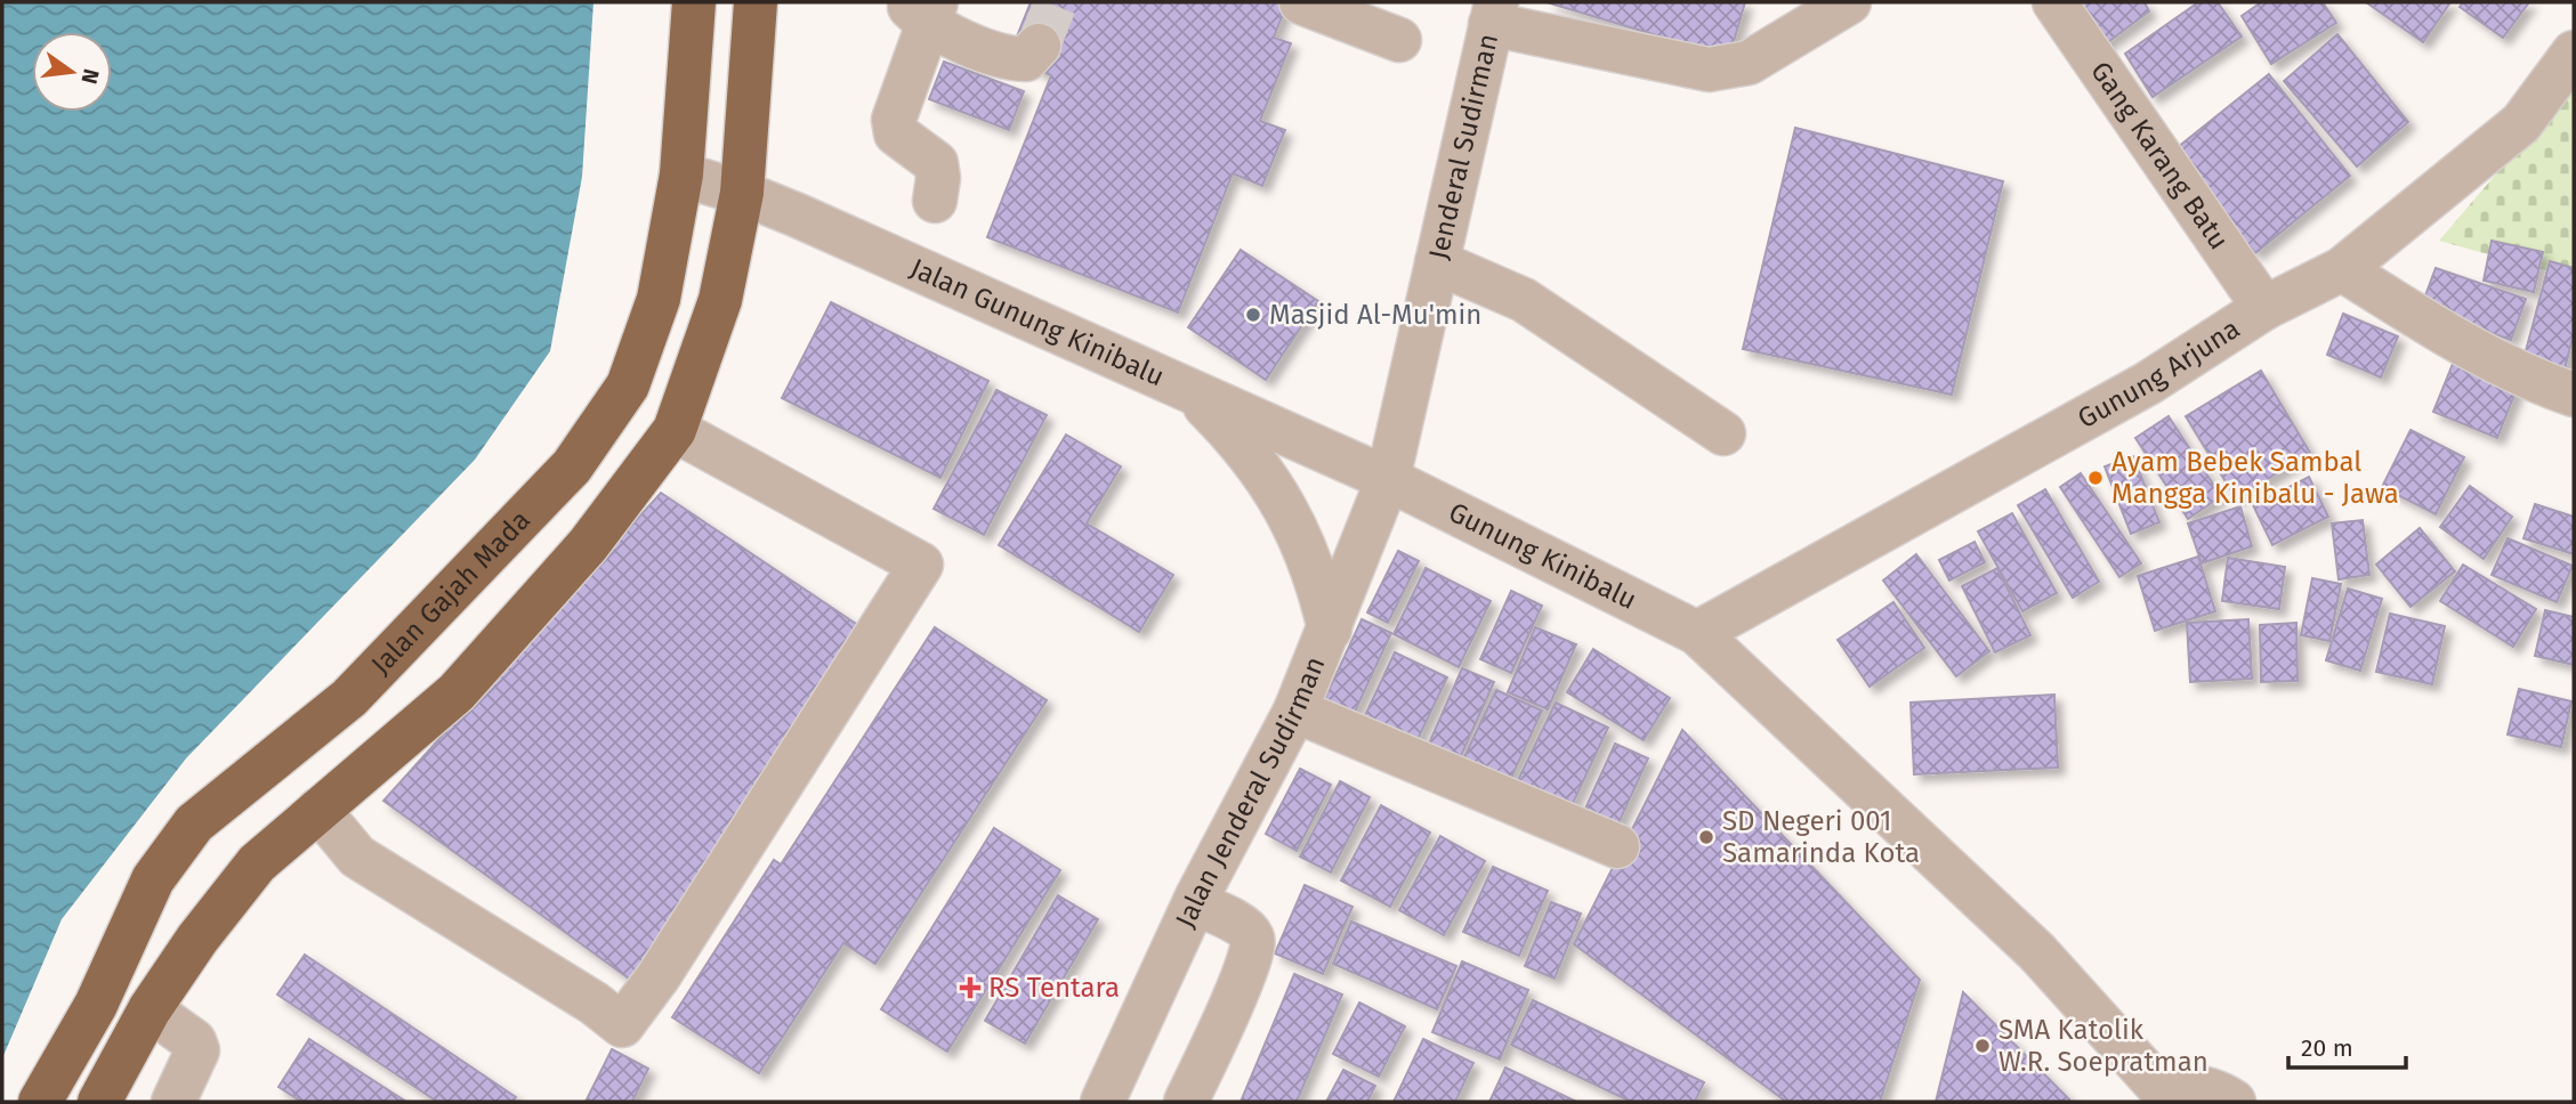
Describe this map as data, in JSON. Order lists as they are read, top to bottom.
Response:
{
  "streets": {
    "highway": ["Jalan Gajah Mada"],
    "street": [
      "Jenderal Sudirman",
      "Gang Karang Batu",
      "Jalan Gunung Kinibalu",
      "Gunung Arjuna",
      "Gunung Kinibalu",
      "Jalan Jenderal Sudirman"
    ]
  },
  "crossings": [
    ["Jenderal Sudirman", "Jalan Gunung Kinibalu"],
    ["Jenderal Sudirman", "Gunung Kinibalu"],
    ["Jenderal Sudirman", "Jalan Jenderal Sudirman"],
    ["Gang Karang Batu", "Gunung Arjuna"],
    ["Jalan Gunung Kinibalu", "Gunung Kinibalu"],
    ["Jalan Gunung Kinibalu", "Jalan Gajah Mada"],
    ["Jalan Gunung Kinibalu", "Jalan Jenderal Sudirman"],
    ["Gunung Arjuna", "Gunung Kinibalu"],
    ["Gunung Kinibalu", "Jalan Jenderal Sudirman"]
  ],
  "places": {
    "other": [
      "Masjid Al-Mu'min",
      "Ayam Bebek Sambal Mangga Kinibalu - Jawa",
      "SD Negeri 001 Samarinda Kota",
      "SMA Katolik W.R. Soepratman"
    ],
    "health": ["RS Tentara"]
  },
  "scale_bar": "20 m",
  "north": "right"
}
